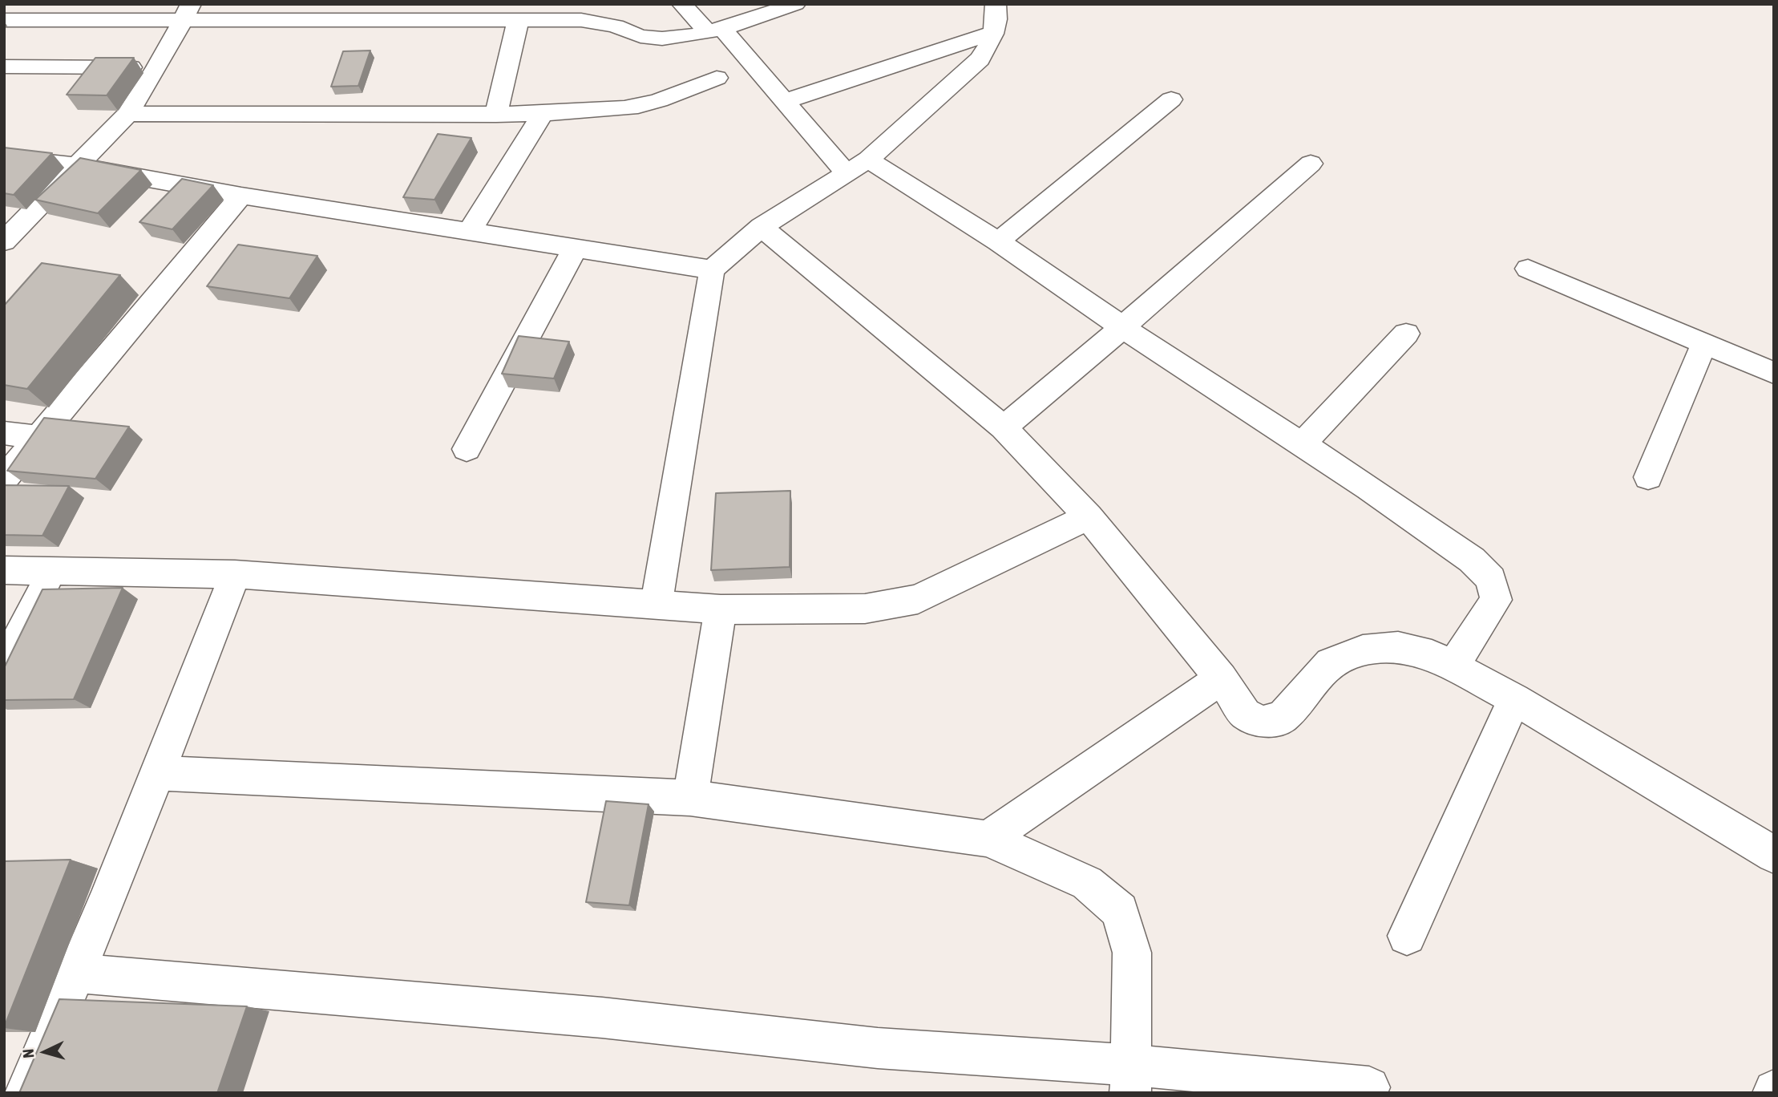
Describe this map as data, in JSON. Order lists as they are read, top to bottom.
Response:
{
  "north": "left"
}
